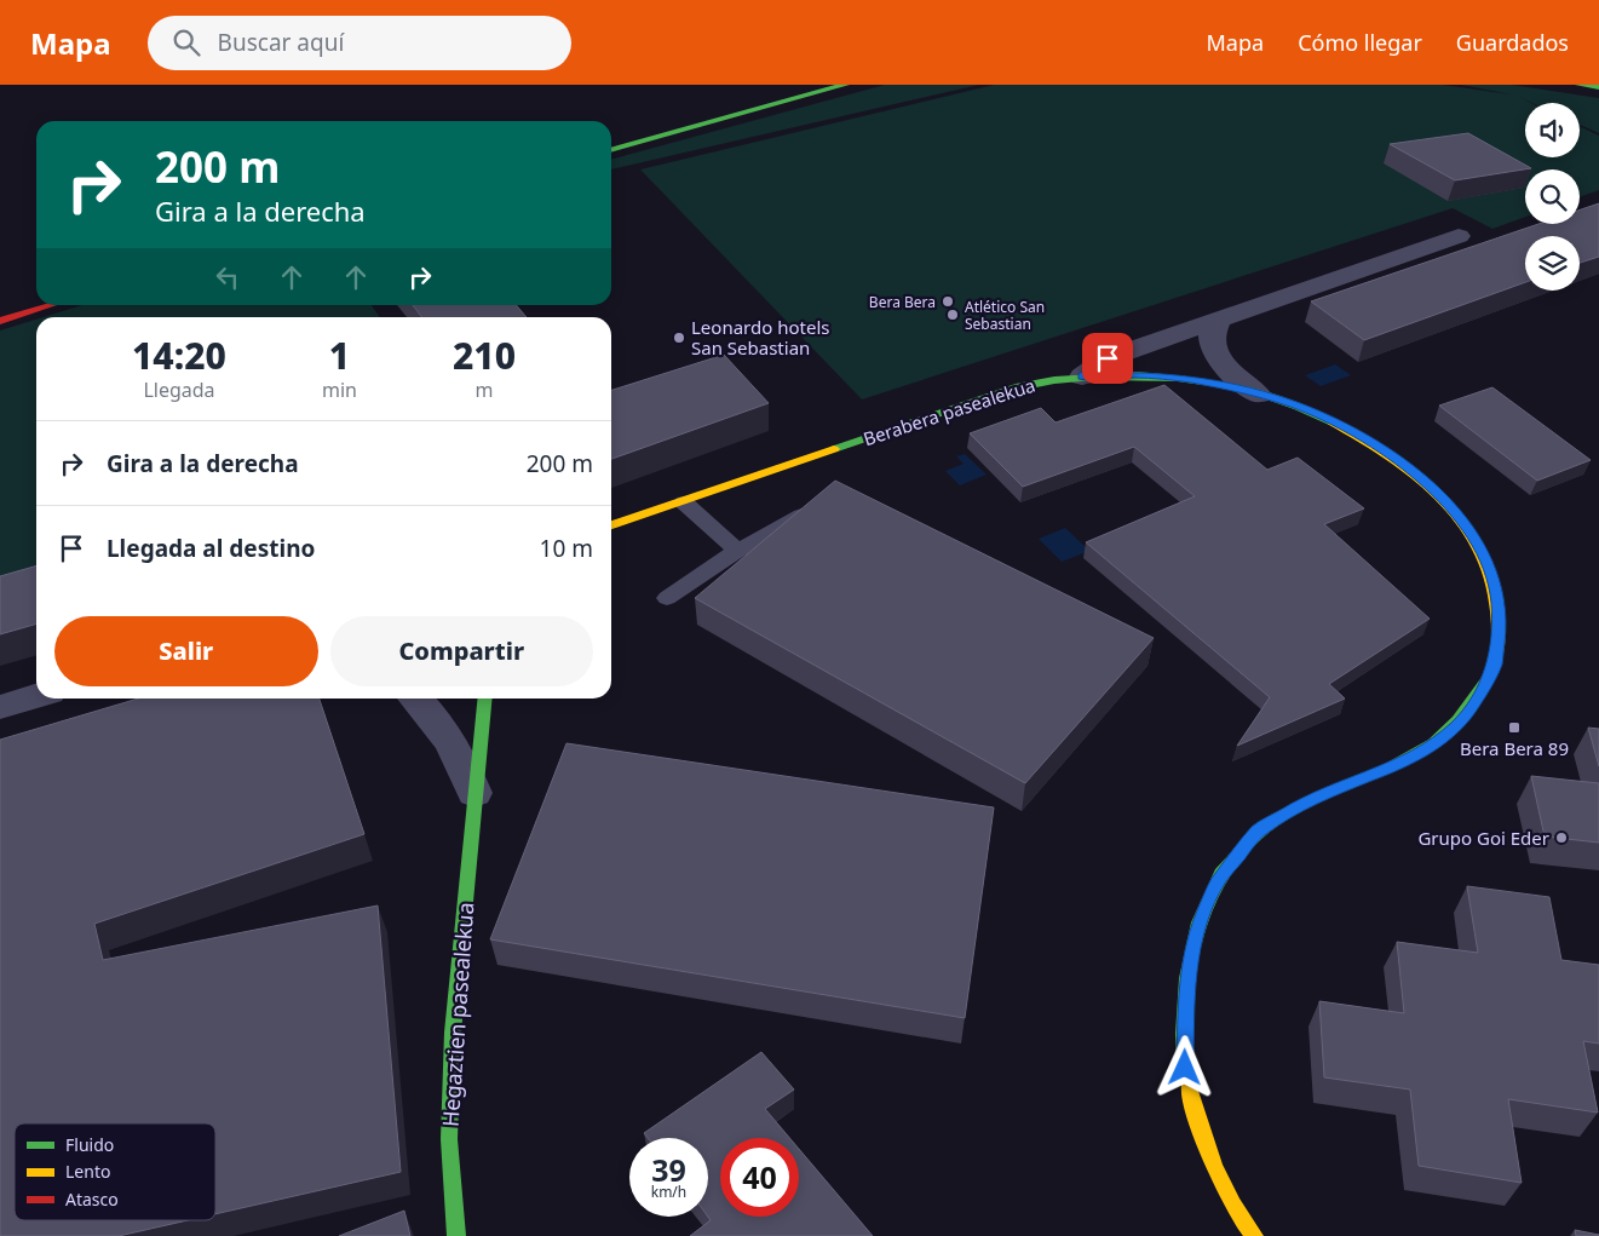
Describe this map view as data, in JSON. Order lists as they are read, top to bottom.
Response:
{
  "streets": {
    "street": ["Berabera pasealekua", "Hegaztien pasealekua"]
  },
  "places": {
    "other": [
      "Bera Bera",
      "Atlético San Sebastian",
      "Leonardo hotels San Sebastian",
      "Grupo Goi Eder"
    ],
    "transit": ["Bera Bera 89"]
  },
  "legend": ["Fluido", "Lento", "Atasco"],
  "page": {
    "header": "Mapa",
    "search": "Buscar aquí",
    "nav": ["Mapa", "Cómo llegar", "Guardados"],
    "turn": ["200 m", "Gira a la derecha"],
    "eta": [
      "14:20",
      "Llegada",
      "1",
      "min",
      "210",
      "m"
    ],
    "list": [
      {
        "name": "Gira a la derecha",
        "value": "200 m"
      },
      {
        "name": "Llegada al destino",
        "value": "10 m"
      }
    ],
    "buttons": ["Salir", "Compartir"],
    "speed": "39 km/h",
    "limit": "40"
  }
}
